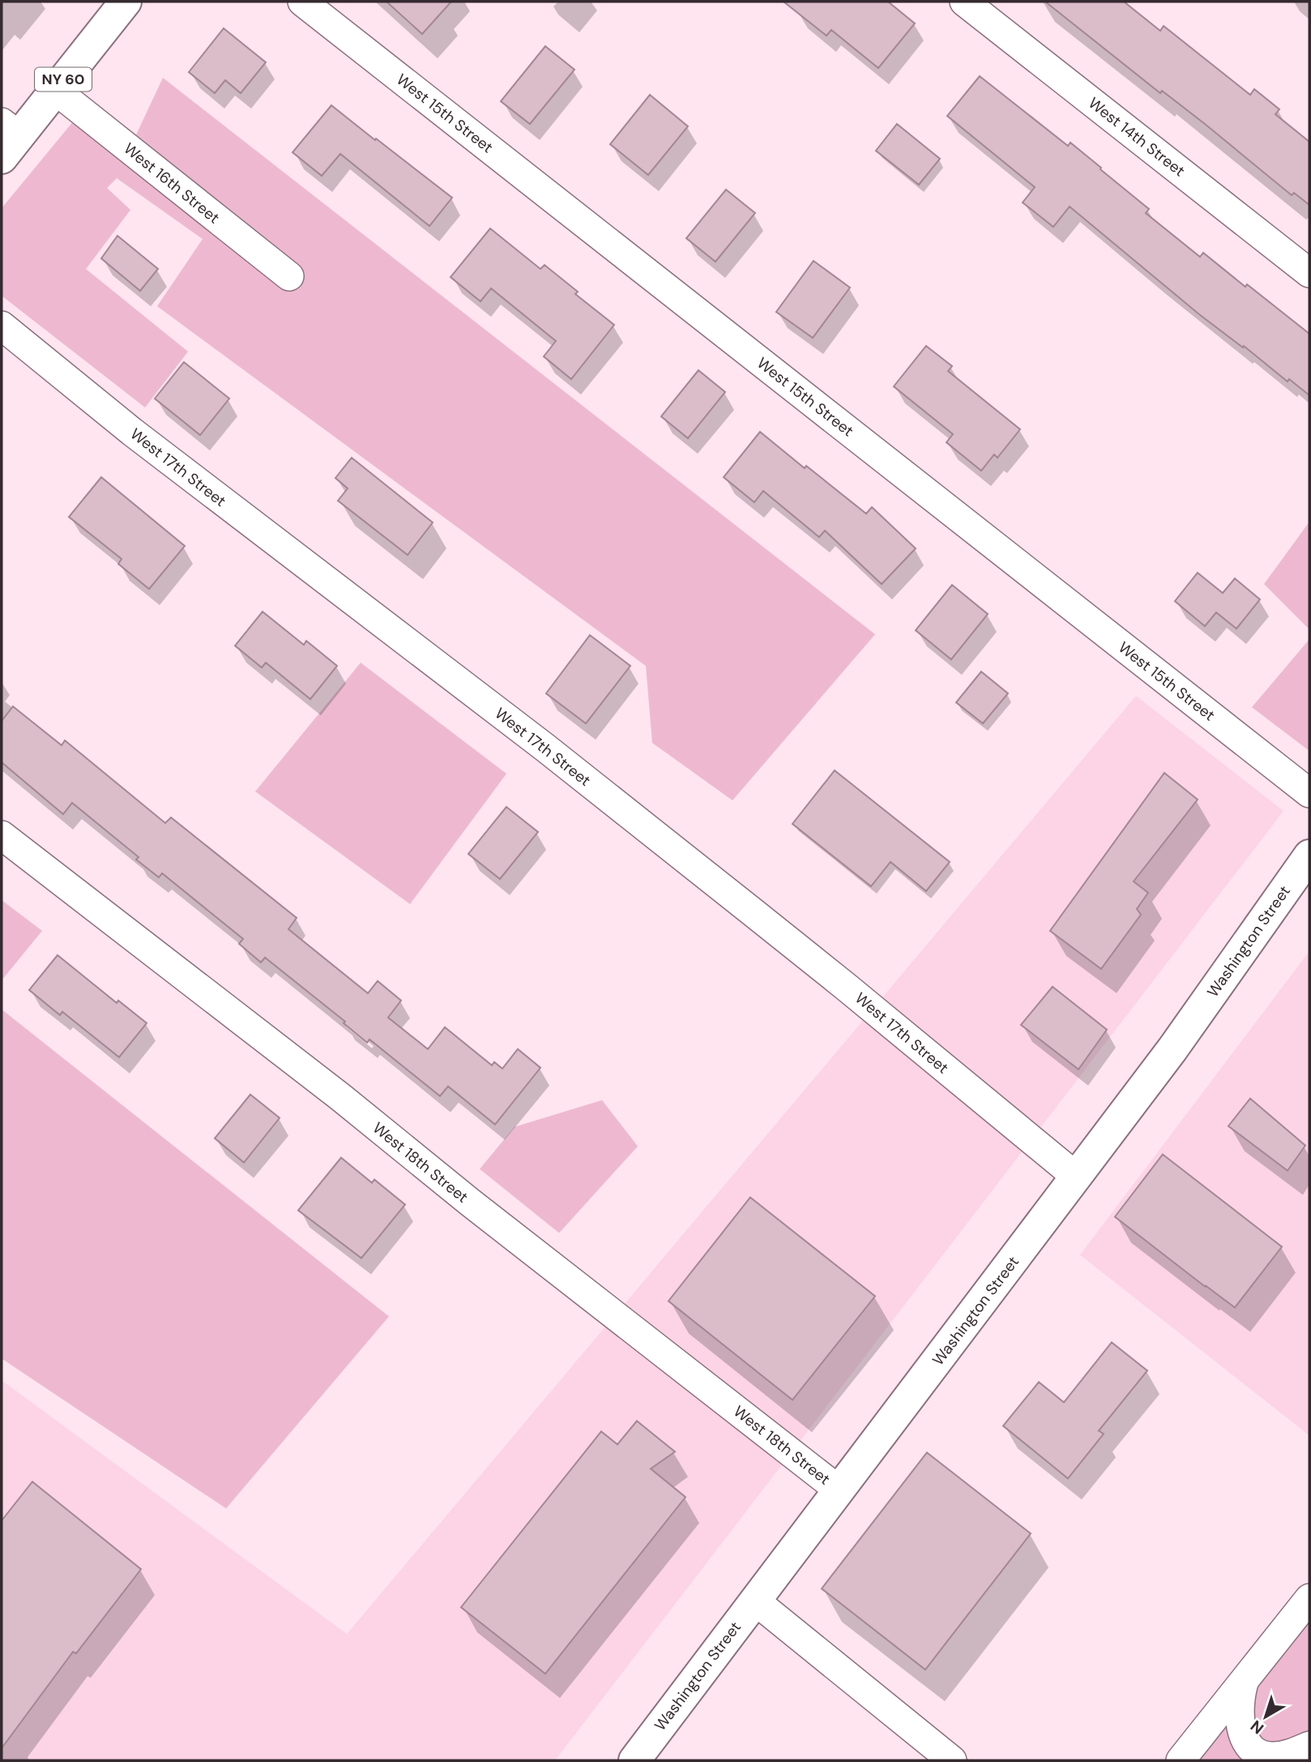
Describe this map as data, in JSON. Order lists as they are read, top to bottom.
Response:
{
  "streets": {
    "main road": ["NY 60", "Washington Street"],
    "street": [
      "West 15th Street",
      "West 14th Street",
      "West 16th Street",
      "West 17th Street",
      "West 18th Street"
    ]
  },
  "crossings": [
    ["NY 60", "West 16th Street"],
    ["West 17th Street", "Washington Street"],
    ["Washington Street", "West 18th Street"]
  ],
  "north": "bottom left"
}
